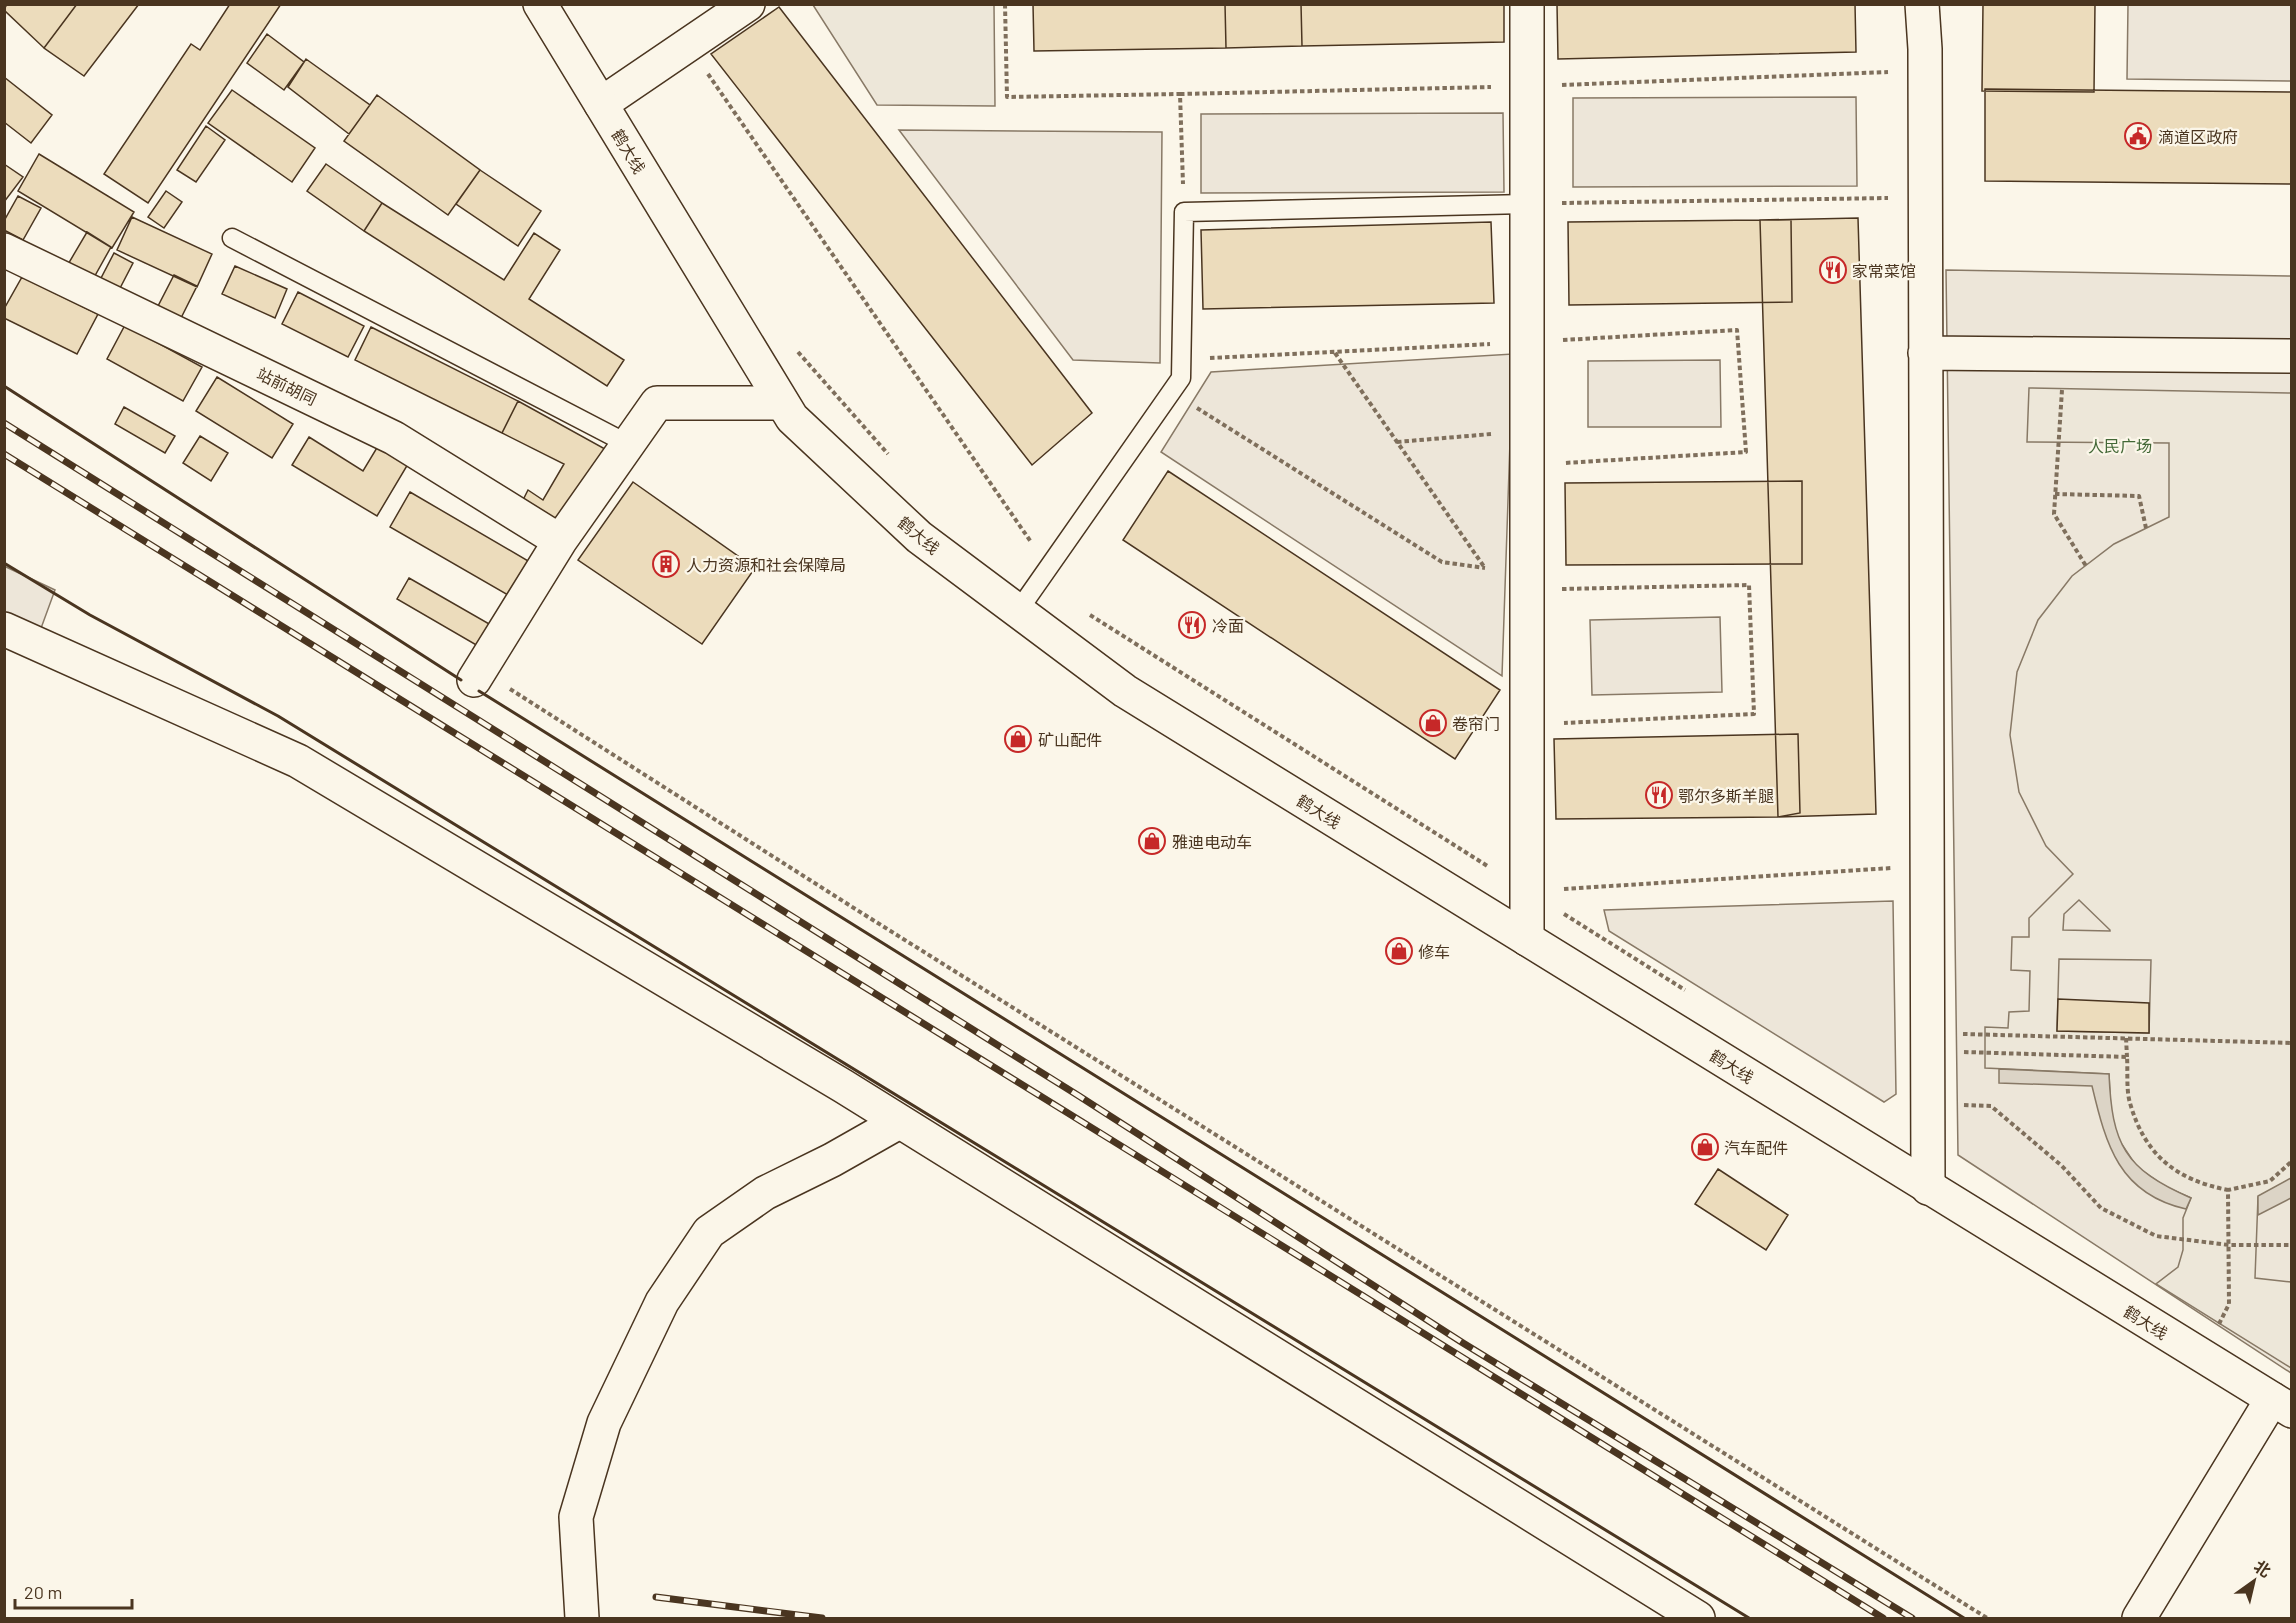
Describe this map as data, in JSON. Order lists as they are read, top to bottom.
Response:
{
  "streets": {
    "main road": ["鹤大线", "站前胡同"]
  },
  "parks": ["人民广场"],
  "places": {
    "public building": ["滴道区政府"],
    "restaurant": ["家常菜馆", "冷面", "鄂尔多斯羊腿"],
    "building": ["人力资源和社会保障局"],
    "shop": [
      "卷帘门",
      "矿山配件",
      "雅迪电动车",
      "修车",
      "汽车配件"
    ]
  },
  "scale_bar": "20 m",
  "north": "top right"
}
